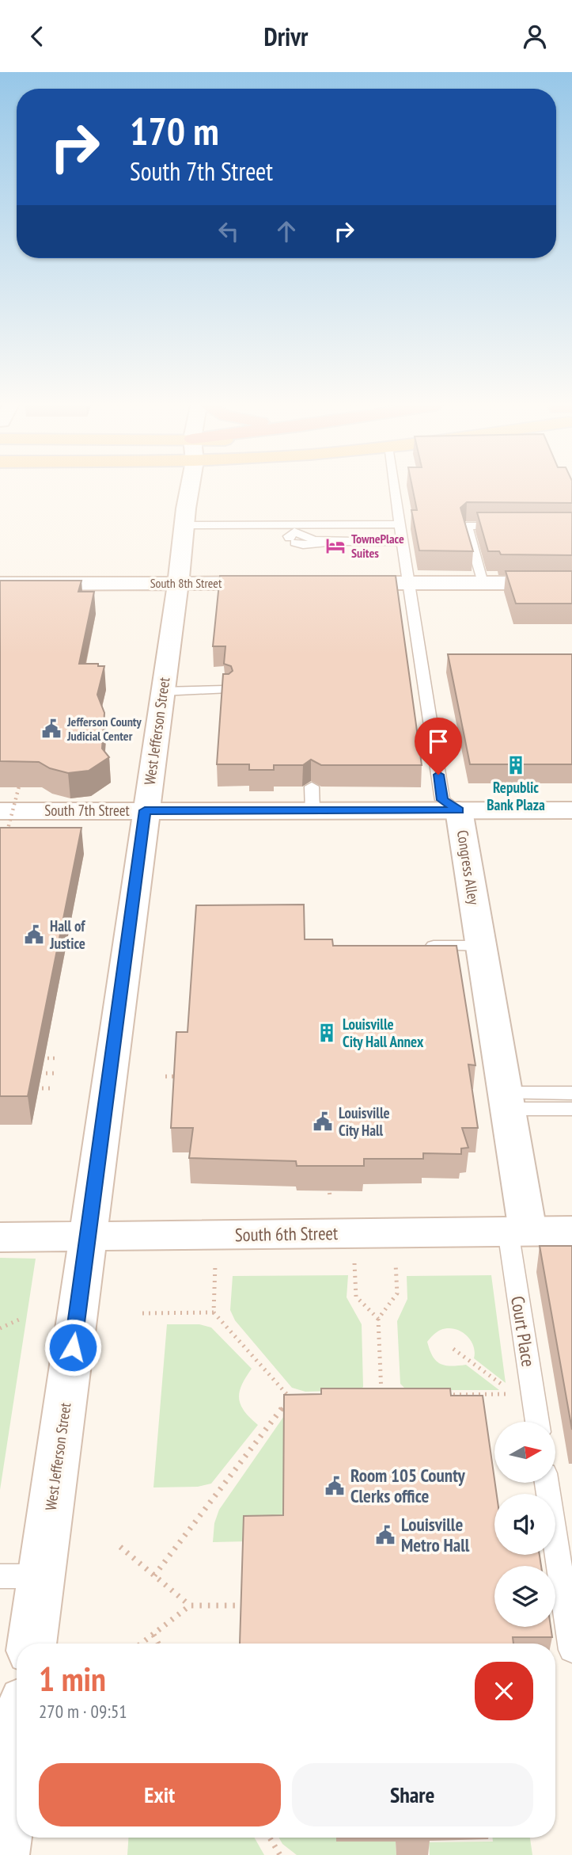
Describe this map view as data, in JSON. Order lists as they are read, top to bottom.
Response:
{
  "streets": {
    "street": [
      "South 8th Street",
      "West Jefferson Street",
      "South 7th Street",
      "Congress Alley",
      "South 6th Street"
    ],
    "lane": ["Court Place"]
  },
  "crossings": [
    ["South 8th Street", "West Jefferson Street"],
    ["West Jefferson Street", "South 7th Street"],
    ["West Jefferson Street", "South 6th Street"],
    ["South 7th Street", "Congress Alley"],
    ["Congress Alley", "South 6th Street"],
    ["Congress Alley", "Court Place"],
    ["South 6th Street", "Court Place"]
  ],
  "places": {
    "hotel": ["TownePlace Suites"],
    "public building": [
      "Jefferson County Judicial Center",
      "Hall of Justice",
      "Louisville City Hall",
      "Room 105 County Clerks office",
      "Louisville Metro Hall"
    ],
    "building": ["Republic Bank Plaza", "Louisville City Hall Annex"]
  },
  "north": "right",
  "page": {
    "header": "Drivr",
    "turn": ["170 m", "South 7th Street"],
    "heading": ["1 min", "270 m · 09:51"],
    "buttons": ["Exit", "Share"]
  }
}
